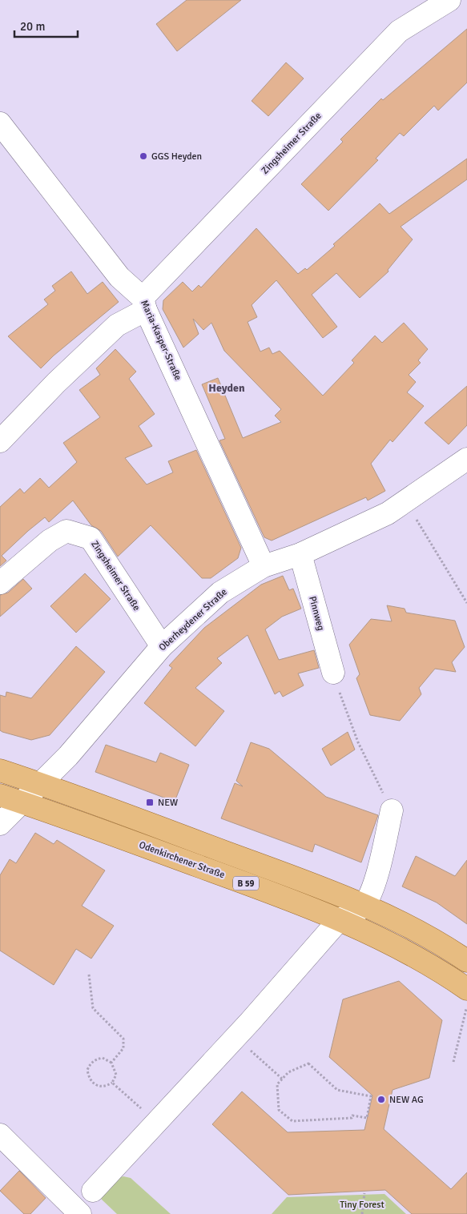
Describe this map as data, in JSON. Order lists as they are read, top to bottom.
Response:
{
  "streets": {
    "main road": ["Odenkirchener Straße", "B 59"],
    "street": [
      "Zingsheimer Straße",
      "Maria-Kasper-Straße",
      "Pinnweg",
      "Oberheydener Straße"
    ]
  },
  "crossings": [
    ["Zingsheimer Straße", "Maria-Kasper-Straße"],
    ["Zingsheimer Straße", "Oberheydener Straße"],
    ["Maria-Kasper-Straße", "Oberheydener Straße"],
    ["Pinnweg", "Oberheydener Straße"],
    ["Oberheydener Straße", "Odenkirchener Straße"],
    ["Oberheydener Straße", "B 59"]
  ],
  "districts": ["Heyden"],
  "parks": ["Tiny Forest"],
  "places": {
    "other": ["GGS Heyden", "NEW AG"],
    "transit": ["NEW"]
  },
  "scale_bar": "20 m"
}
